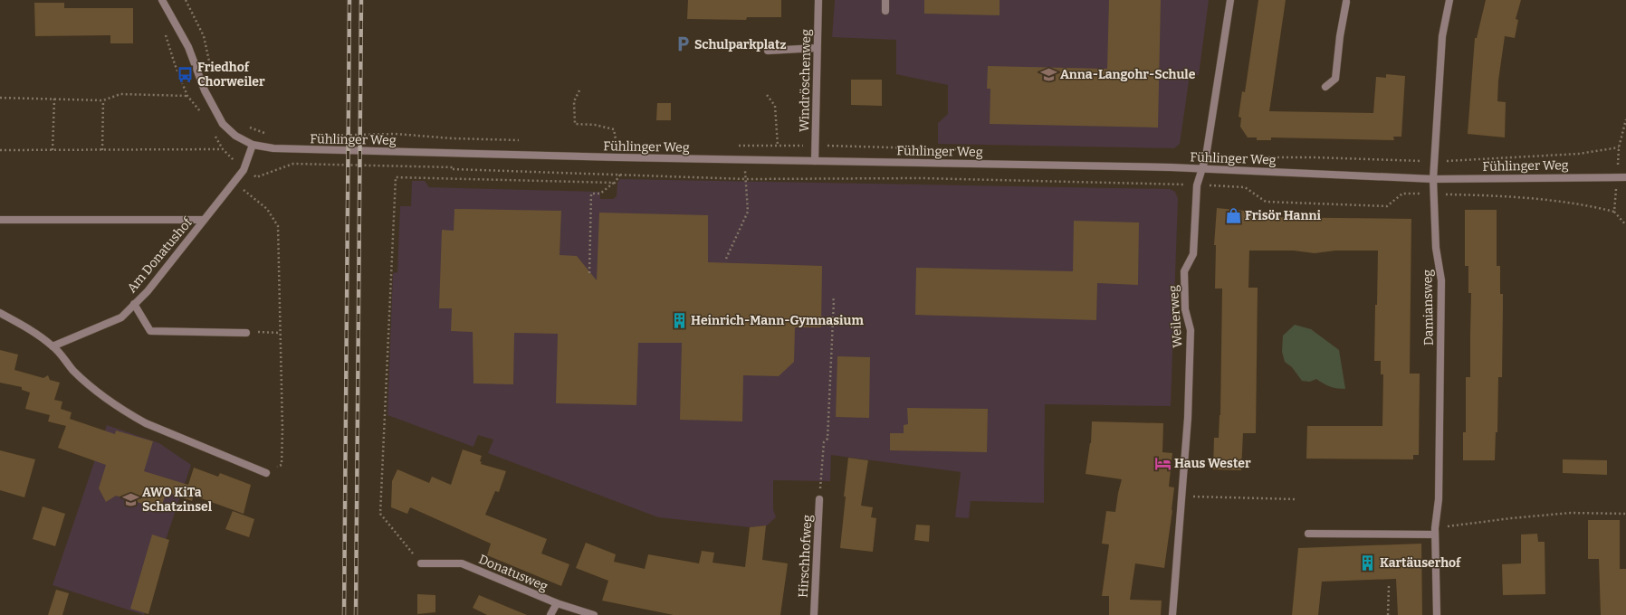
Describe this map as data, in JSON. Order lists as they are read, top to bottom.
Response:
{
  "streets": {
    "street": [
      "Windröschenweg",
      "Fühlinger Weg",
      "Am Donatushof",
      "Damiansweg",
      "Weilerweg",
      "Hirschhofweg",
      "Donatusweg"
    ]
  },
  "crossings": [
    ["Windröschenweg", "Fühlinger Weg"],
    ["Fühlinger Weg", "Am Donatushof"],
    ["Fühlinger Weg", "Damiansweg"],
    ["Fühlinger Weg", "Weilerweg"]
  ],
  "places": {
    "parking": ["Schulparkplatz"],
    "bus stop": ["Friedhof Chorweiler"],
    "school or university": ["Anna-Langohr-Schule", "AWO KiTa Schatzinsel"],
    "shop": ["Frisör Hanni"],
    "building": ["Heinrich-Mann-Gymnasium", "Kartäuserhof"],
    "hotel": ["Haus Wester"]
  }
}
